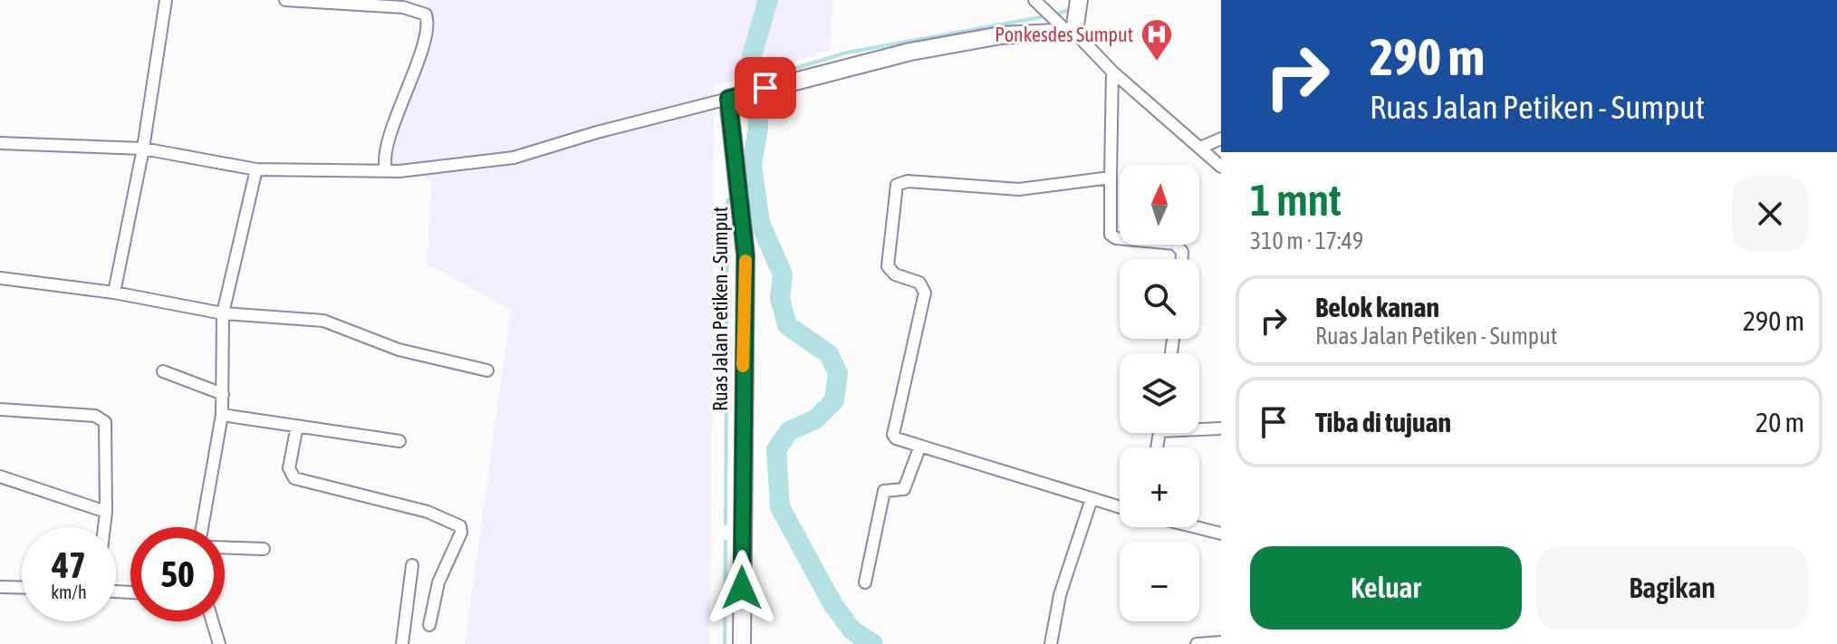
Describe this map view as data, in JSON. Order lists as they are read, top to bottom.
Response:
{
  "streets": {
    "main road": ["Ruas Jalan Petiken - Sumput"]
  },
  "places": {
    "hospital": ["Ponkesdes Sumput"]
  },
  "north": "top",
  "page": {
    "turn": ["290 m", "Ruas Jalan Petiken - Sumput"],
    "heading": ["1 mnt", "310 m · 17:49"],
    "map_buttons": ["+", "−"],
    "list": [
      {
        "name": "Belok kanan",
        "note": "Ruas Jalan Petiken - Sumput",
        "value": "290 m"
      },
      {
        "name": "Tiba di tujuan",
        "value": "20 m"
      }
    ],
    "speed": "47 km/h",
    "limit": "50",
    "buttons": ["Keluar", "Bagikan"]
  }
}
